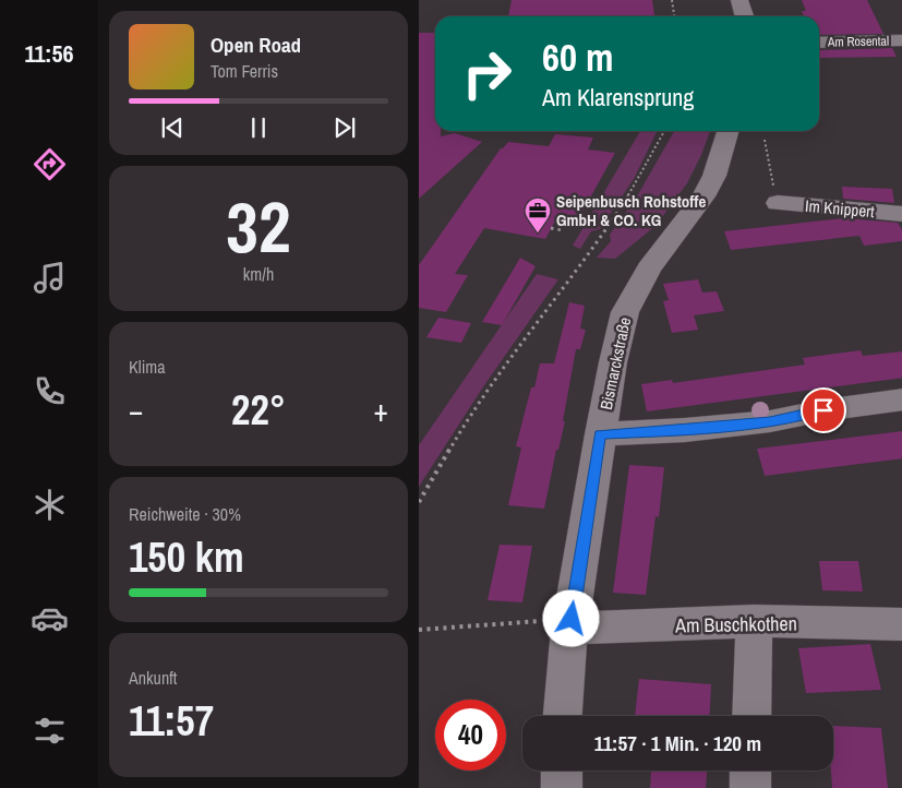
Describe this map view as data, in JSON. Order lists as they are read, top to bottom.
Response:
{
  "streets": {
    "street": [
      "Am Rosental",
      "Im Knippert",
      "Bismarckstraße",
      "Am Buschkothen"
    ]
  },
  "crossings": [
    ["Bismarckstraße", "Am Buschkothen"]
  ],
  "places": {
    "office": ["Seipenbusch Rohstoffe GmbH & CO. KG"]
  },
  "page": {
    "tabs": "11:56",
    "turn": ["60 m", "Am Klarensprung"],
    "song": ["Open Road", "Tom Ferris"],
    "tile": [
      ["32", "km/h"],
      "Klima",
      ["Reichweite · 30%", "150 km"],
      ["Ankunft", "11:57"]
    ],
    "heat": ["−", "22°", "+"],
    "limit": "40",
    "trip": "11:57 · 1 Min. · 120 m"
  }
}
